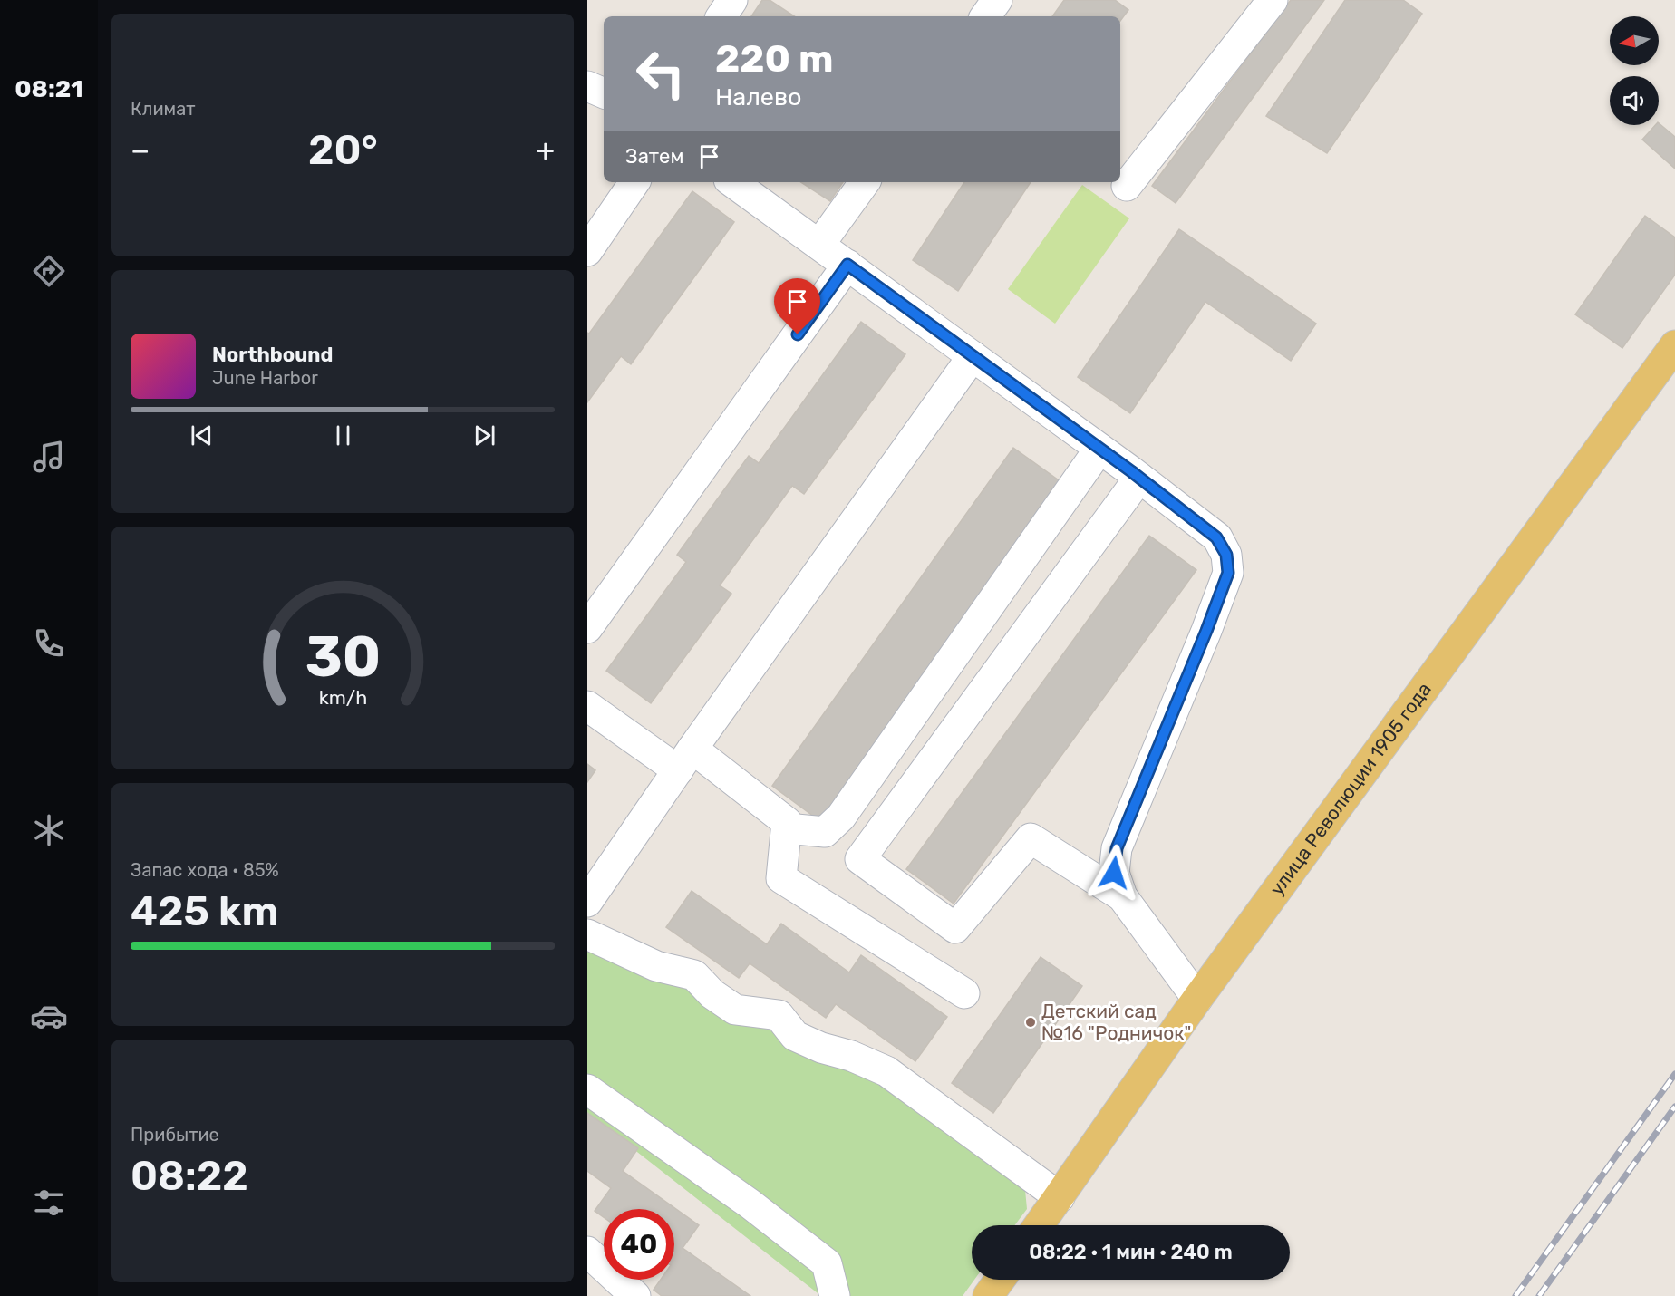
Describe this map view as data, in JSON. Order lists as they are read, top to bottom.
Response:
{
  "streets": {
    "main road": ["улица Революции 1905 года"]
  },
  "places": ["Детский сад №16 \"Родничок\""],
  "north": "left",
  "page": {
    "tabs": "08:21",
    "tile": [
      "Климат",
      ["Запас хода · 85%", "425 km"],
      ["Прибытие", "08:22"]
    ],
    "turn": ["220 m", "Налево"],
    "heat": ["−", "20°", "+"],
    "then": "Затем",
    "song": ["Northbound", "June Harbor"],
    "limit": "40",
    "trip": "08:22 · 1 мин · 240 m",
    "gauge": ["30", "km/h"]
  }
}
